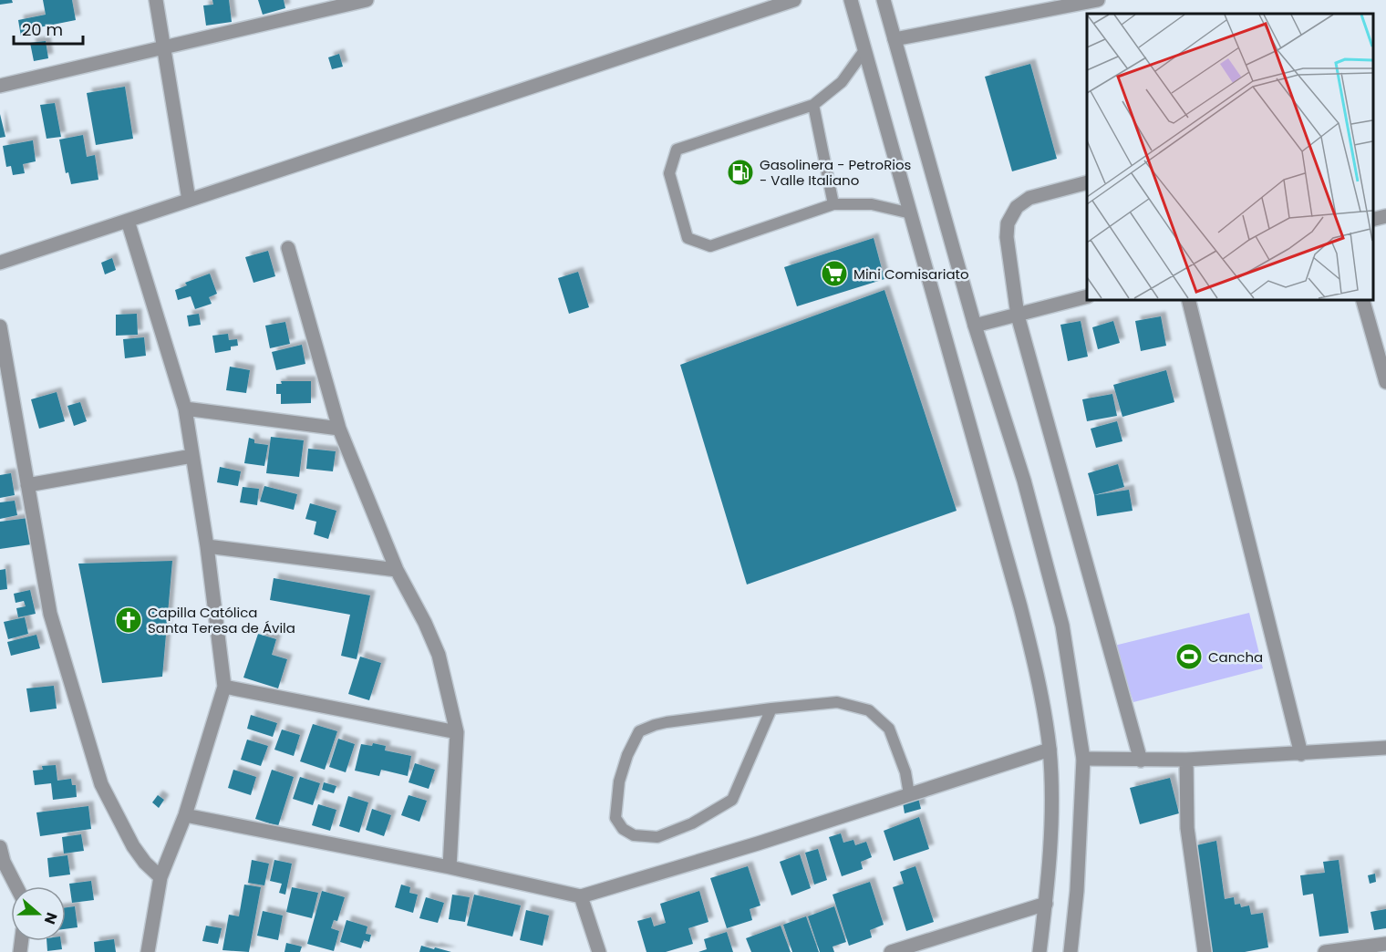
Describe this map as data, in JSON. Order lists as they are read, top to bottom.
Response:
{
  "places": {
    "fuel station": ["Gasolinera - PetroRios - Valle Italiano"],
    "supermarket": ["Mini Comisariato"],
    "church": ["Capilla Católica Santa Teresa de Ávila"],
    "sports": ["Cancha"]
  },
  "scale_bar": "20 m",
  "north": "right"
}
